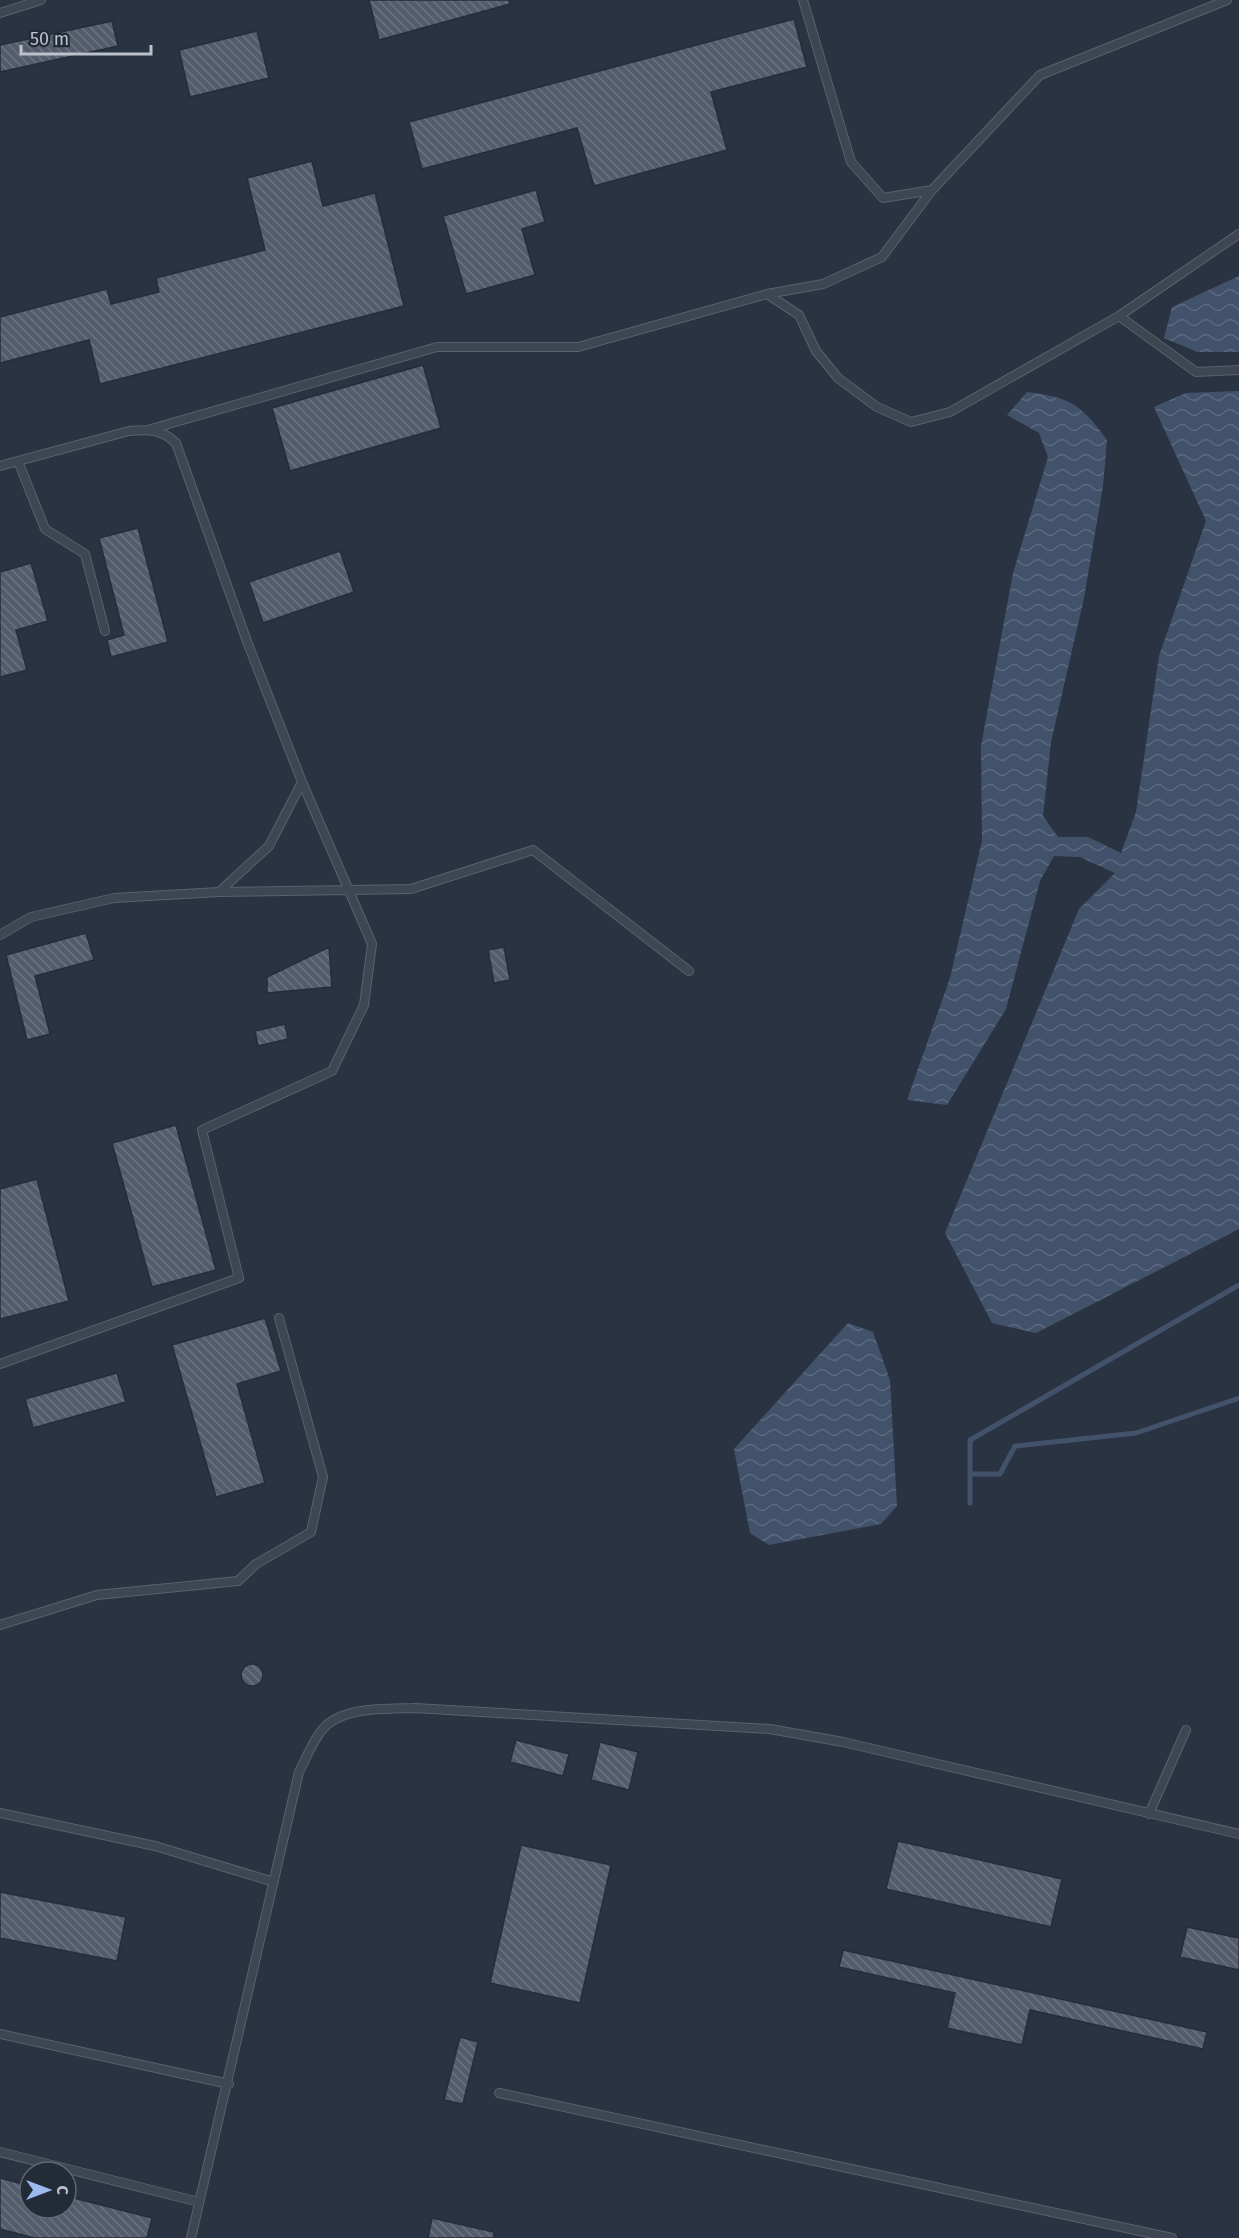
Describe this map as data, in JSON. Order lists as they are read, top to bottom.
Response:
{
  "scale_bar": "50 m",
  "north": "right"
}
